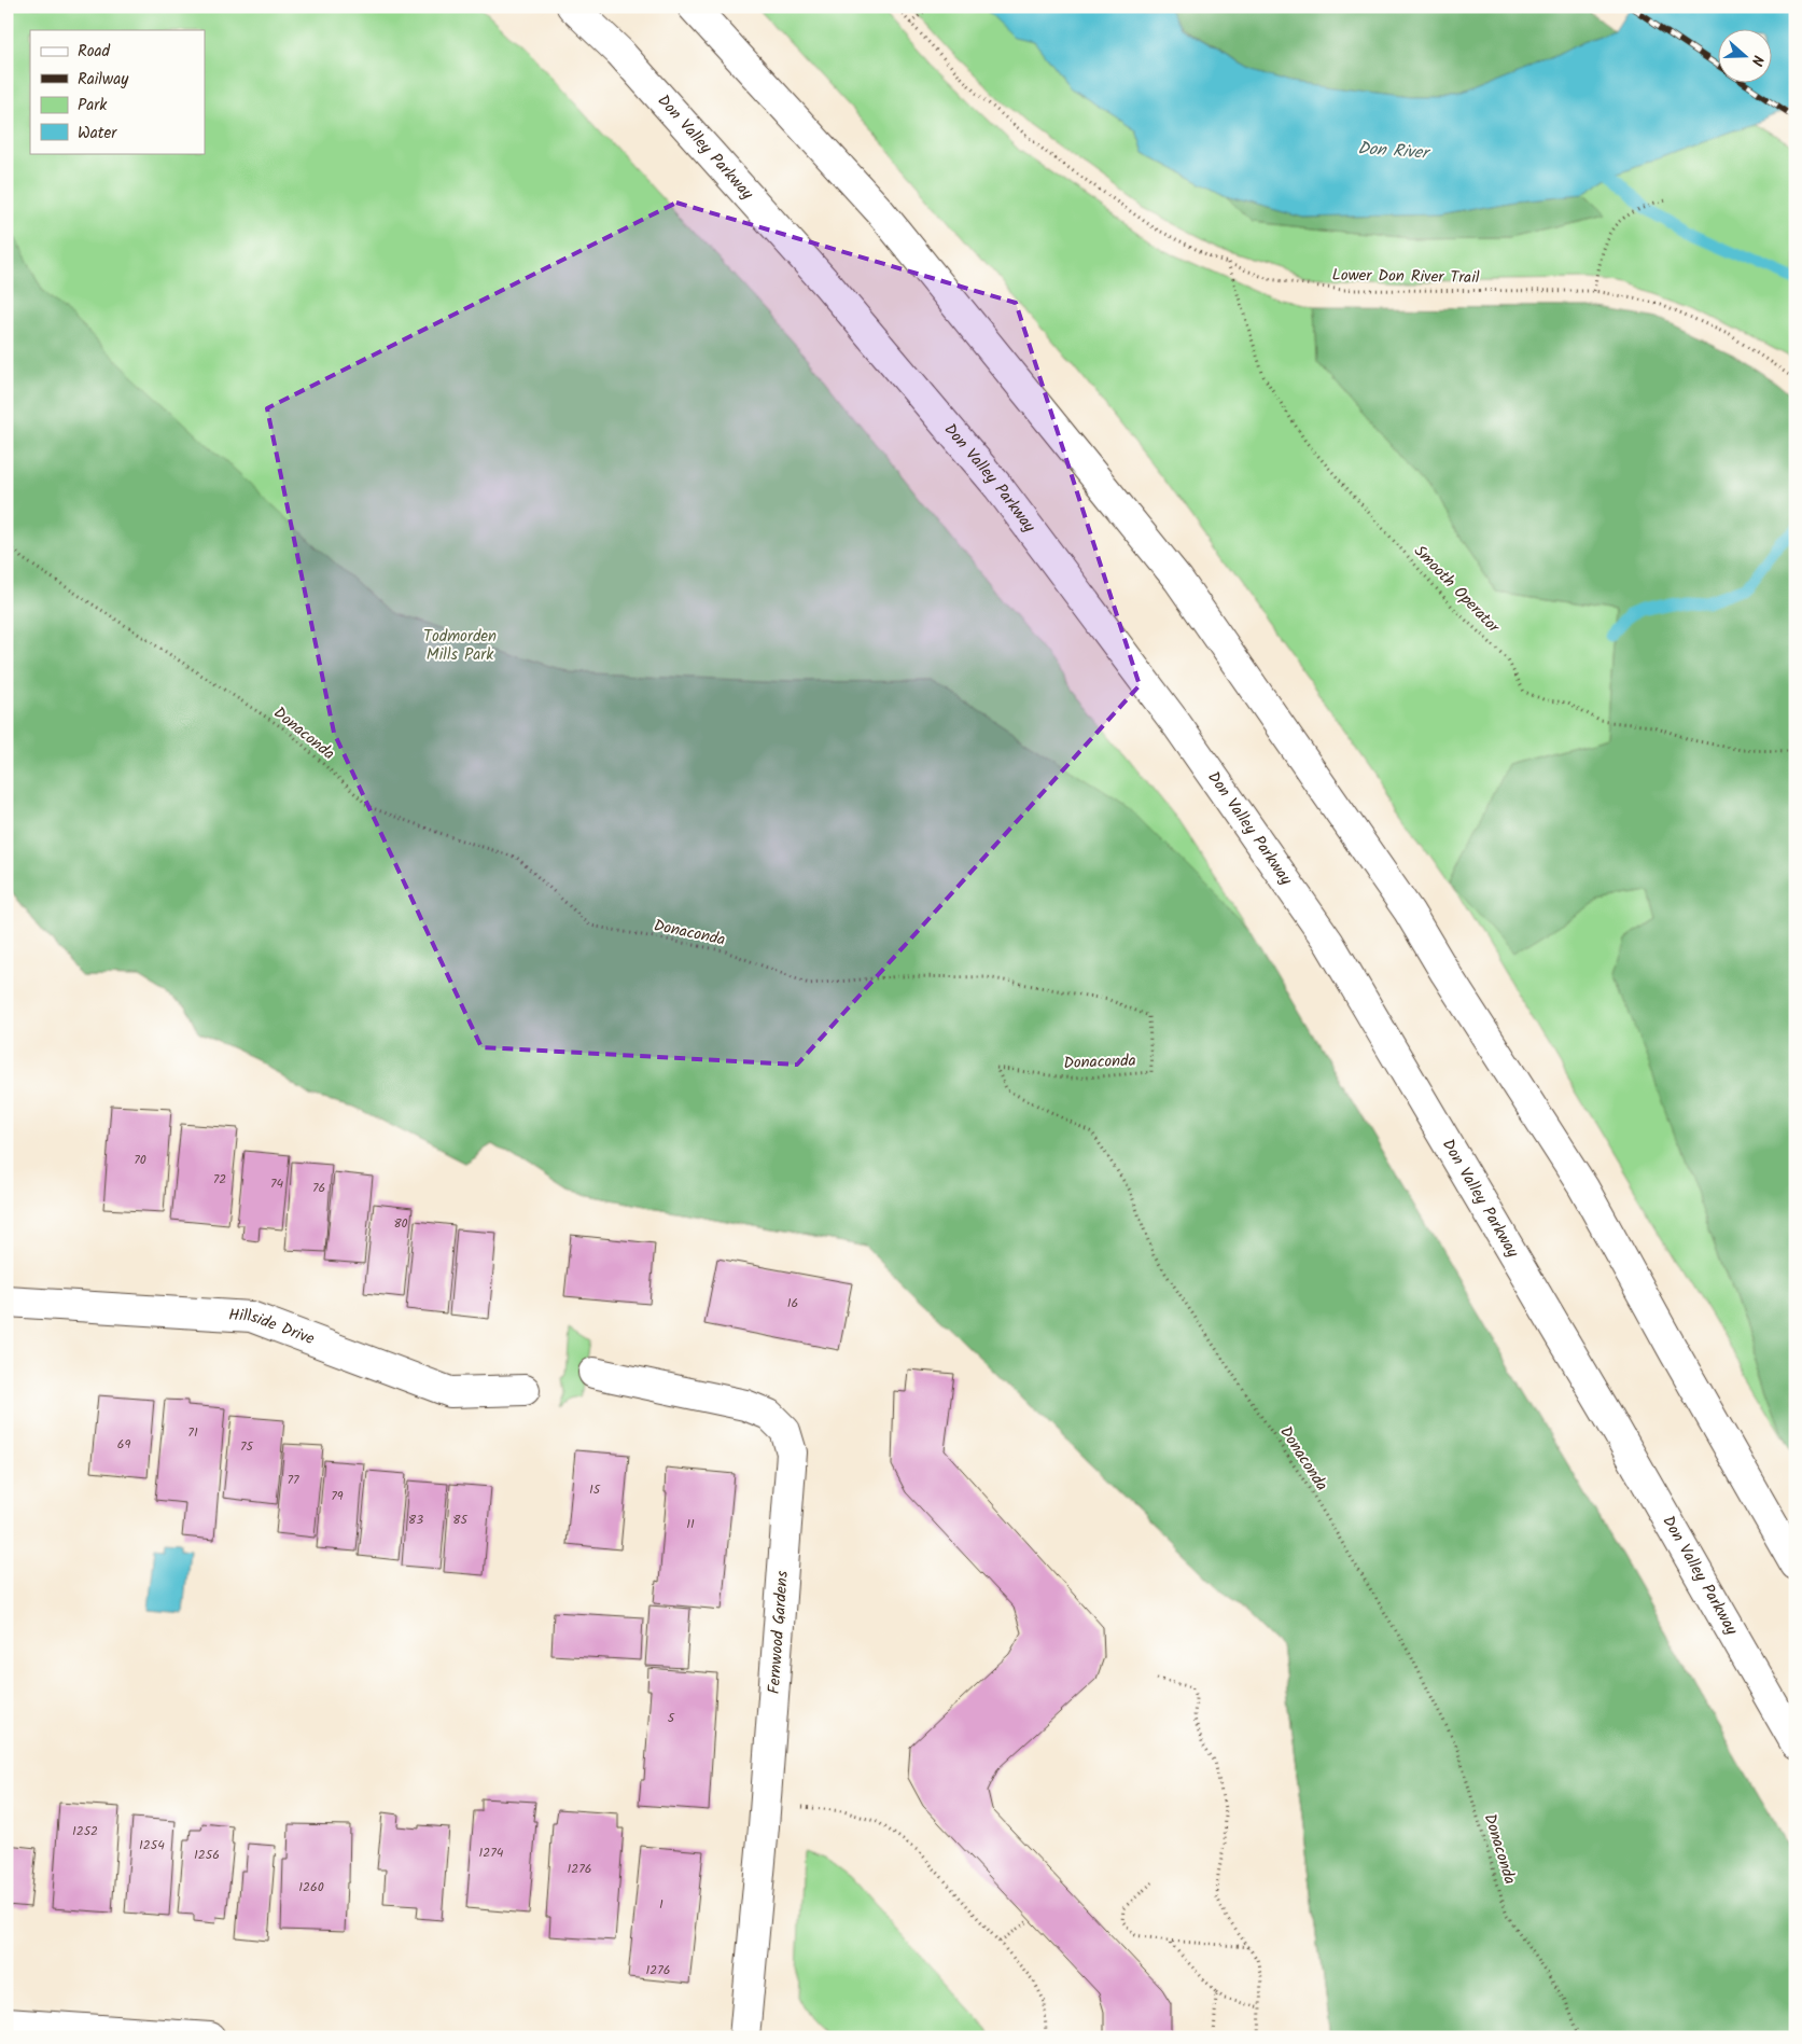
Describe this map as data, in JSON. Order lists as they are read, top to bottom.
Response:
{
  "streets": {
    "main road": ["Don Valley Parkway", "Hillside Drive", "Fernwood Gardens"],
    "path": ["Lower Don River Trail", "Smooth Operator", "Donaconda"]
  },
  "crossings": [
    ["Lower Don River Trail", "Smooth Operator"]
  ],
  "water": ["Don River"],
  "parks": ["Todmorden Mills Park"],
  "house_numbers": [
    "70",
    "72",
    "74",
    "76",
    "80",
    "16",
    "71",
    "69",
    "75",
    "77",
    "15",
    "79",
    "83",
    "85",
    "11",
    "5",
    "1252",
    "1254",
    "1274",
    "1256",
    "1276",
    "1260",
    "1",
    "1276"
  ],
  "legend": [
    "Road",
    "Railway",
    "Park",
    "Water"
  ],
  "north": "right"
}
